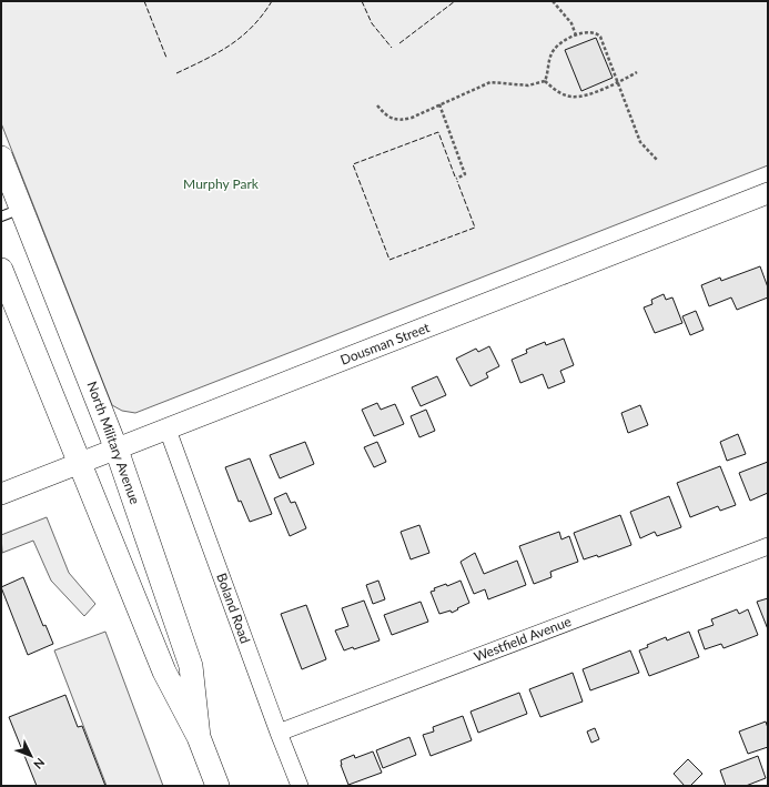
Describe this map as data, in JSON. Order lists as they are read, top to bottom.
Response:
{
  "streets": {
    "main road": ["North Military Avenue"],
    "street": ["Dousman Street", "Boland Road", "Westfield Avenue"]
  },
  "crossings": [
    ["Dousman Street", "North Military Avenue"],
    ["Dousman Street", "Boland Road"],
    ["Boland Road", "Westfield Avenue"]
  ],
  "parks": ["Murphy Park"],
  "north": "bottom right"
}
